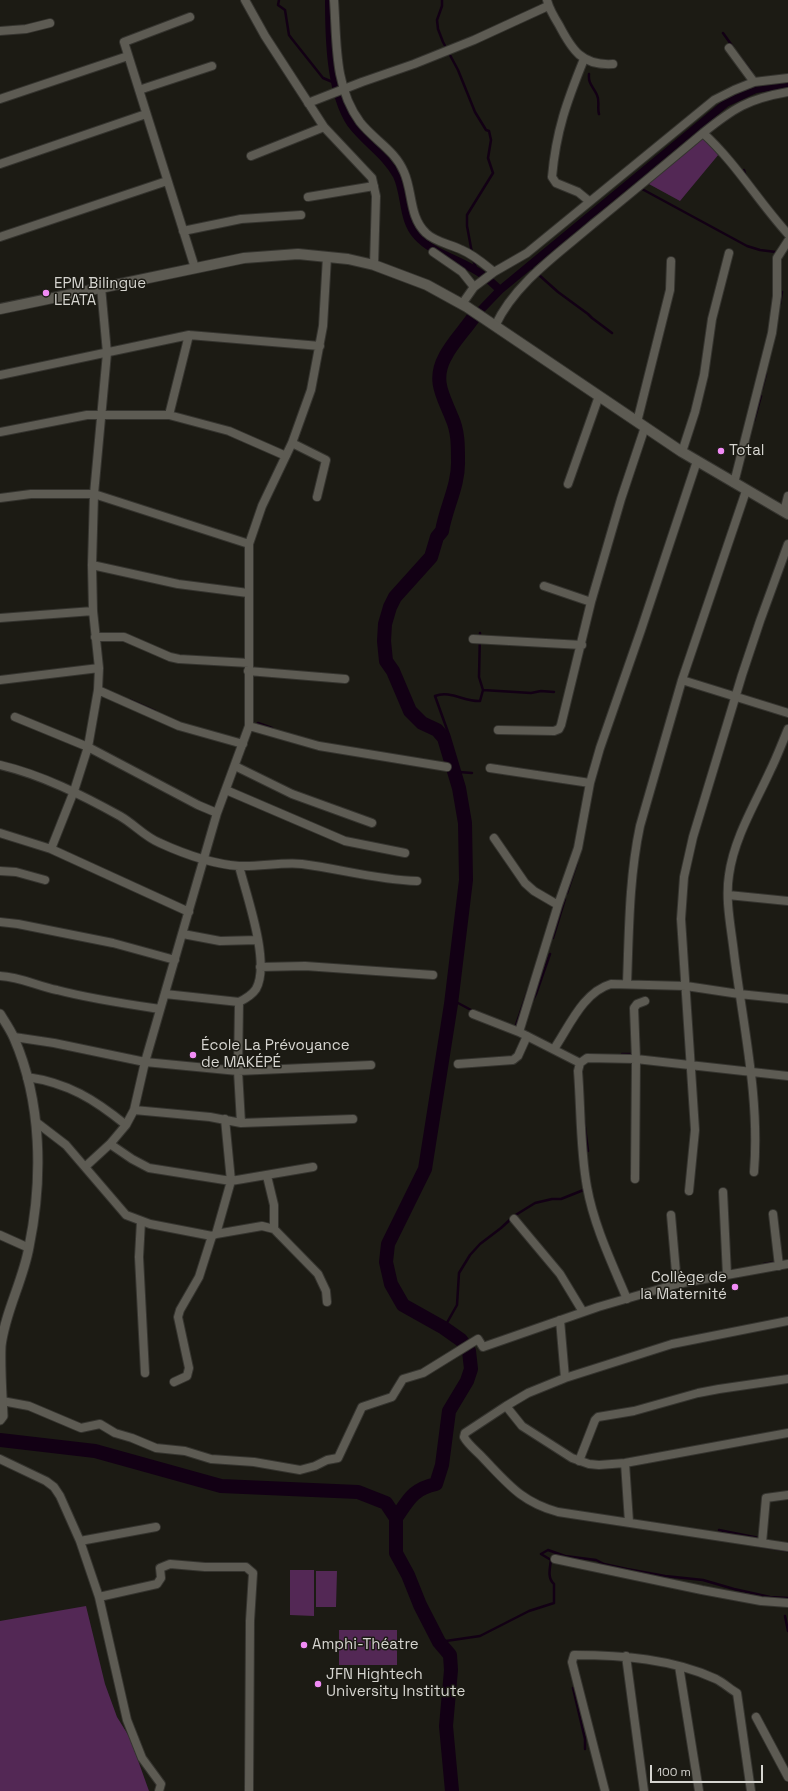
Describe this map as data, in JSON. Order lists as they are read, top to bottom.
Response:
{
  "places": [
    "EPM Bilingue LEATA",
    "Total",
    "École La Prévoyance de MAKÉPÉ",
    "Collège de la Maternité",
    "Amphi-Théatre",
    "JFN Hightech University Institute"
  ],
  "scale_bar": "100 m"
}
